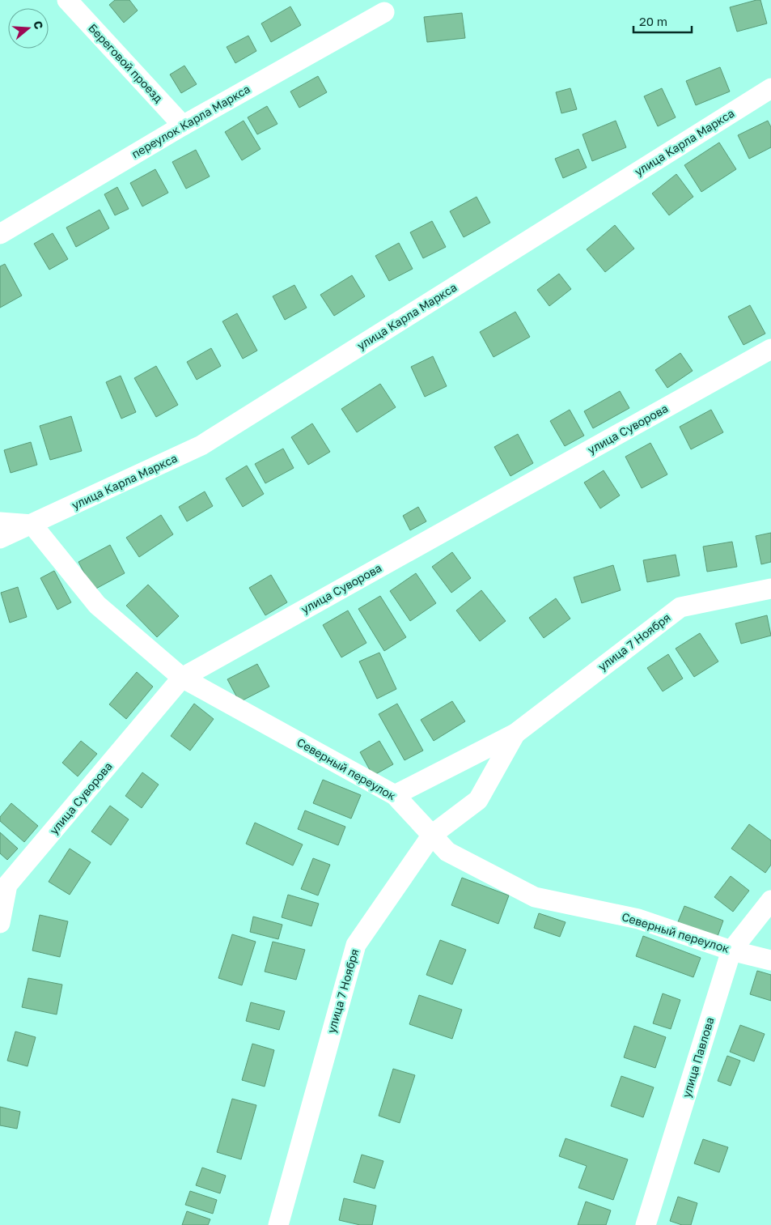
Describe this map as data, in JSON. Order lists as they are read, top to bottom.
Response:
{
  "streets": {
    "street": [
      "Береговой проезд",
      "переулок Карла Маркса",
      "улица Карла Маркса",
      "улица Суворова",
      "улица 7 Ноября",
      "Северный переулок",
      "улица Павлова"
    ]
  },
  "crossings": [
    ["Береговой проезд", "переулок Карла Маркса"],
    ["улица Карла Маркса", "Северный переулок"],
    ["улица Суворова", "Северный переулок"],
    ["улица 7 Ноября", "Северный переулок"],
    ["Северный переулок", "улица Павлова"]
  ],
  "scale_bar": "20 m",
  "north": "right"
}
